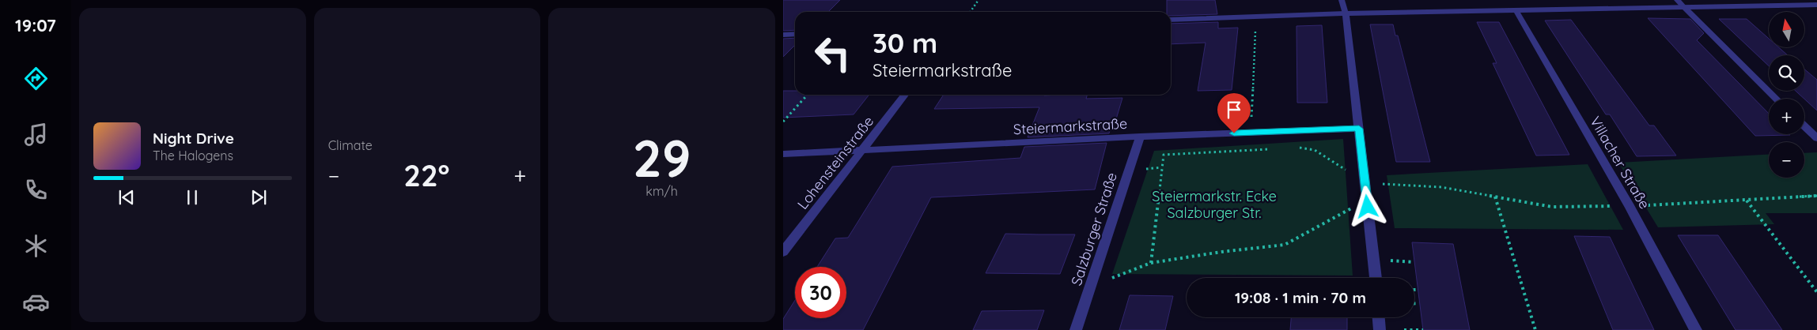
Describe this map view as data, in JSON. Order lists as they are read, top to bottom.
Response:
{
  "streets": {
    "street": [
      "Steiermarkstraße",
      "Lohensteinstraße",
      "Villacher Straße",
      "Salzburger Straße"
    ]
  },
  "crossings": [
    ["Steiermarkstraße", "Lohensteinstraße"],
    ["Steiermarkstraße", "Salzburger Straße"]
  ],
  "parks": ["Steiermarkstr. Ecke Salzburger Str."],
  "north": "top",
  "page": {
    "tabs": "19:07",
    "tile": [
      "Climate",
      ["29", "km/h"]
    ],
    "map_buttons": ["+", "−"],
    "turn": ["30 m", "Steiermarkstraße"],
    "song": ["Night Drive", "The Halogens"],
    "heat": ["−", "22°", "+"],
    "limit": "30",
    "trip": "19:08 · 1 min · 70 m"
  }
}
